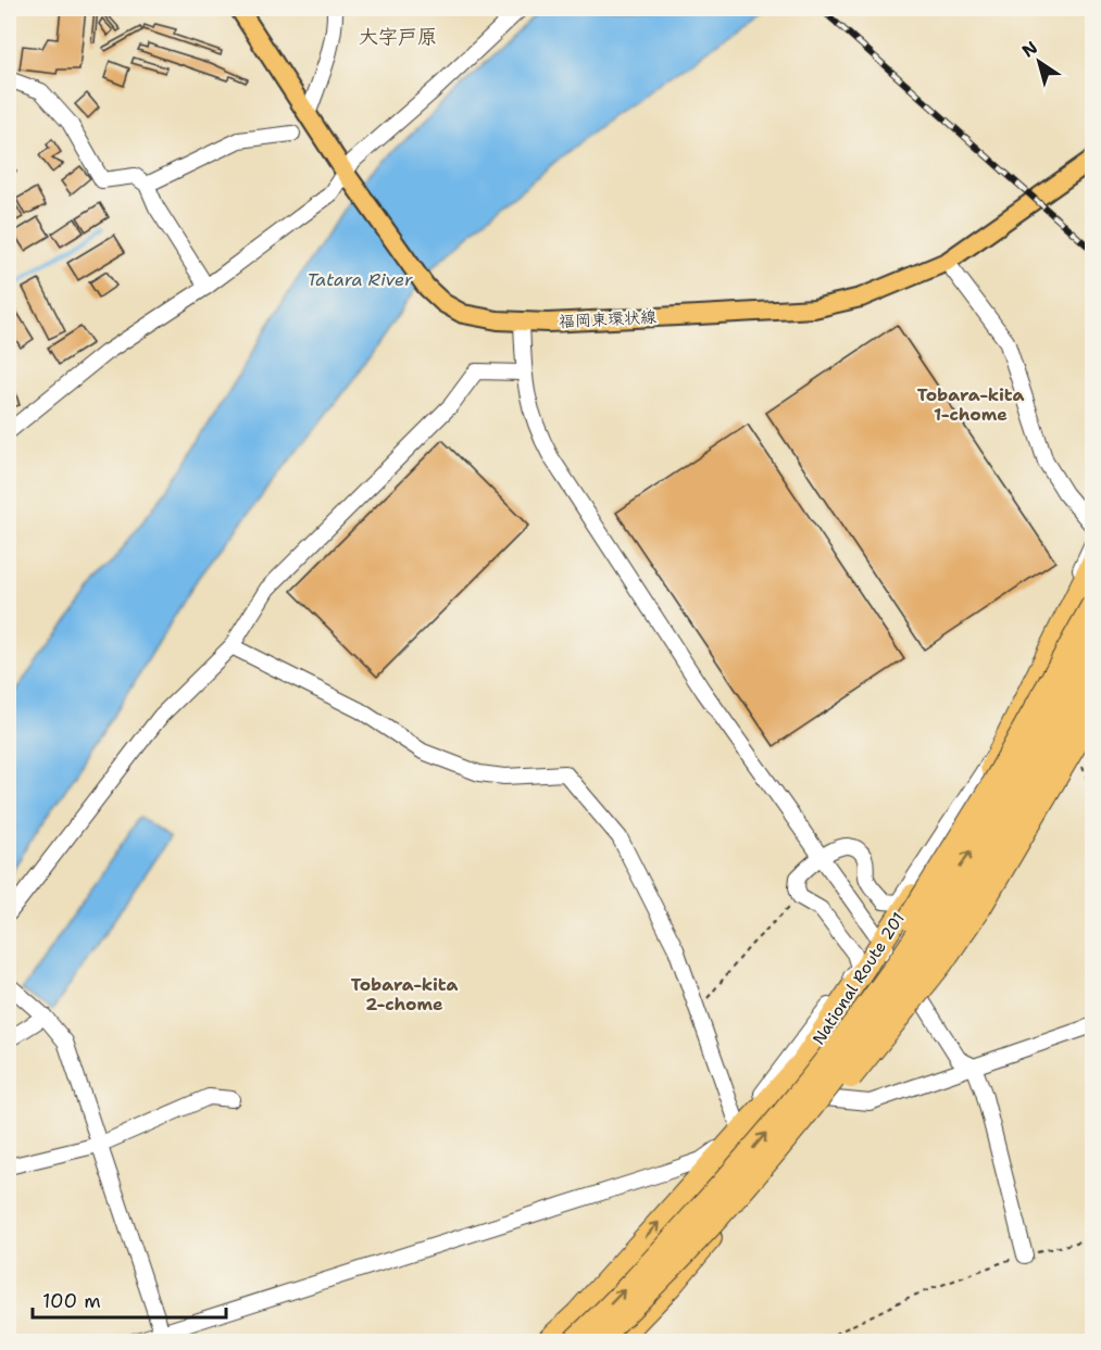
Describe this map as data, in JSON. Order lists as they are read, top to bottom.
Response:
{
  "streets": {
    "highway": ["National Route 201"],
    "main road": ["福岡東環状線"]
  },
  "districts": ["大字戸原", "Tobara-kita 1-chome", "Tobara-kita 2-chome"],
  "water": ["Tatara River"],
  "scale_bar": "100 m",
  "north": "top left"
}
